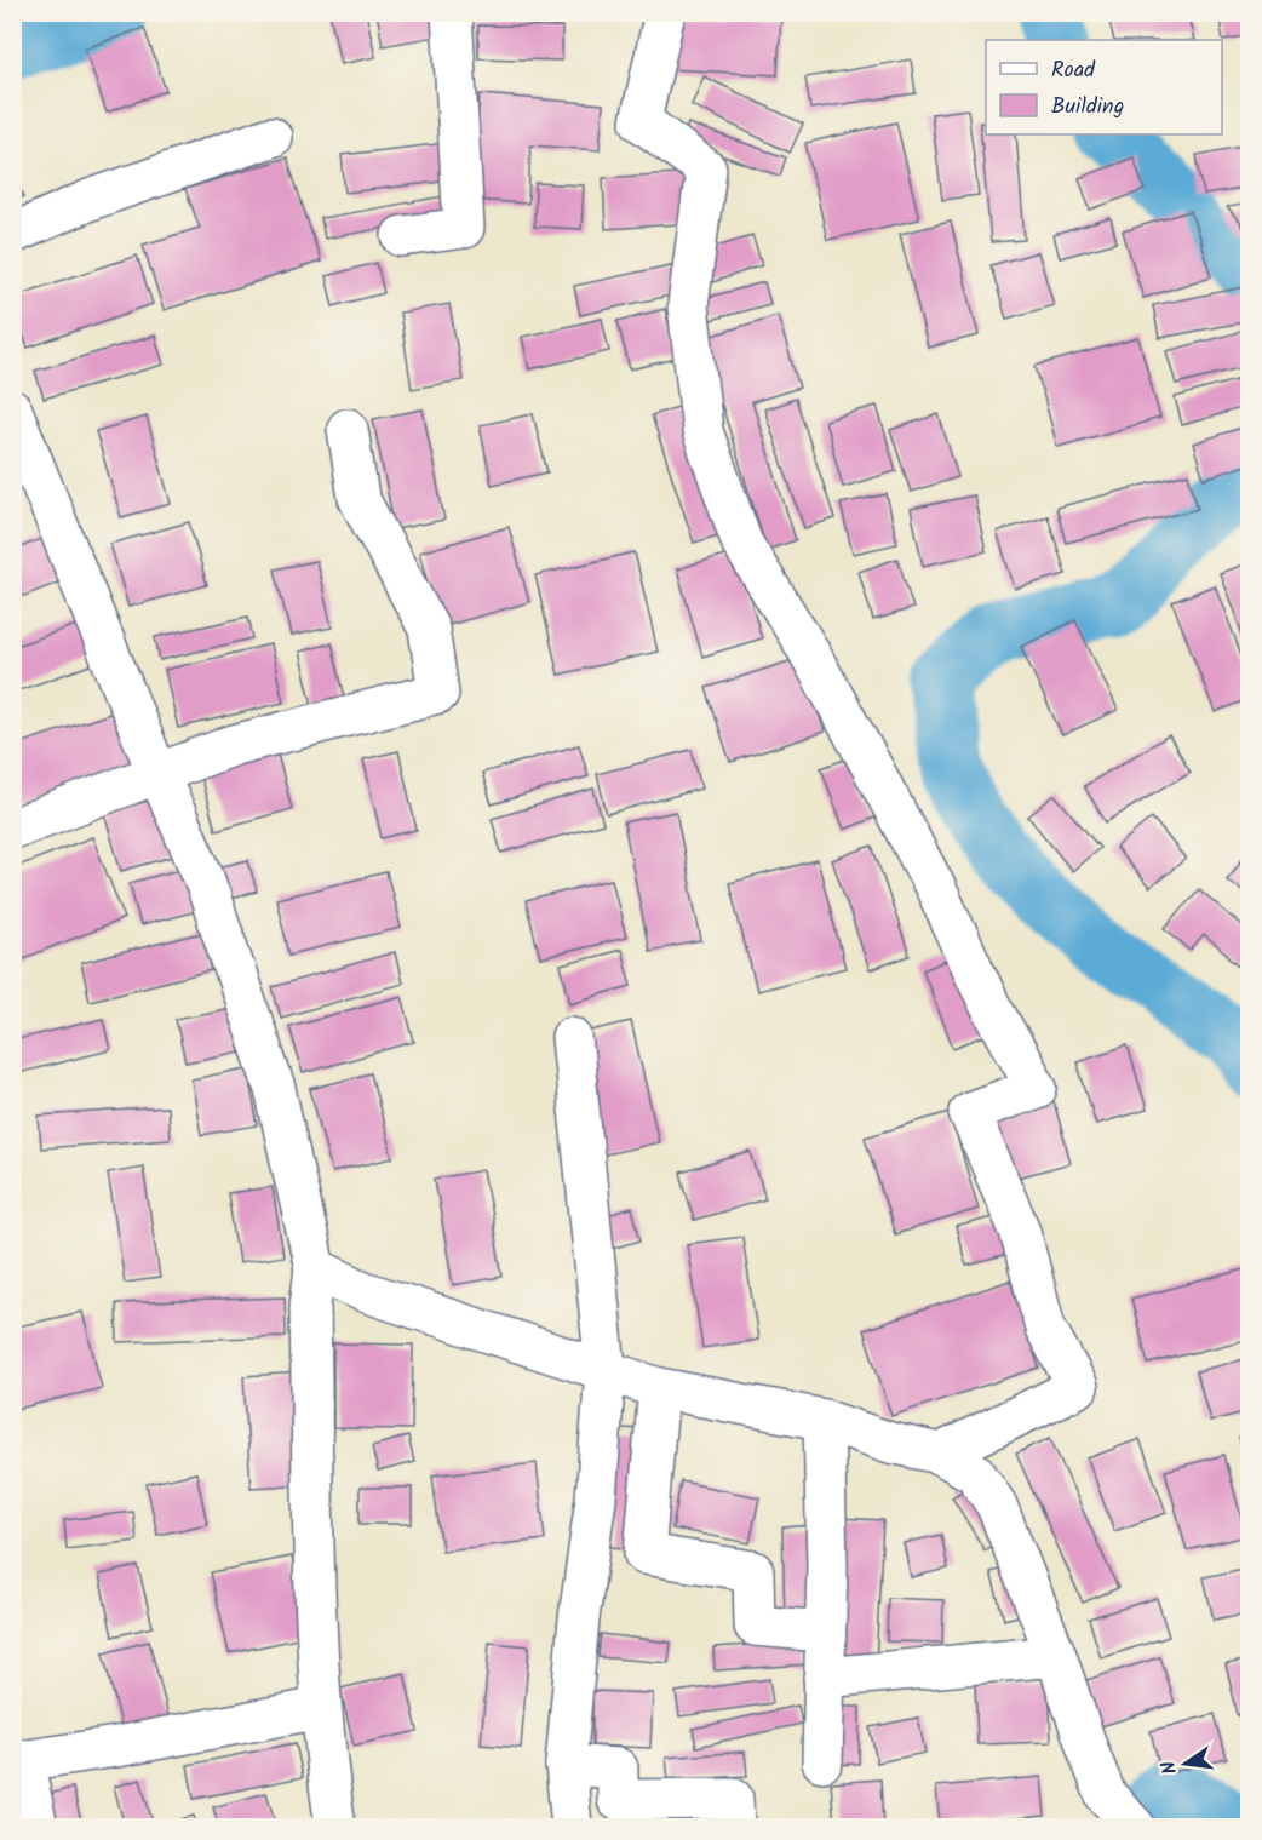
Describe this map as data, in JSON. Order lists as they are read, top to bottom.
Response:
{
  "legend": ["Road", "Building"],
  "north": "left"
}
